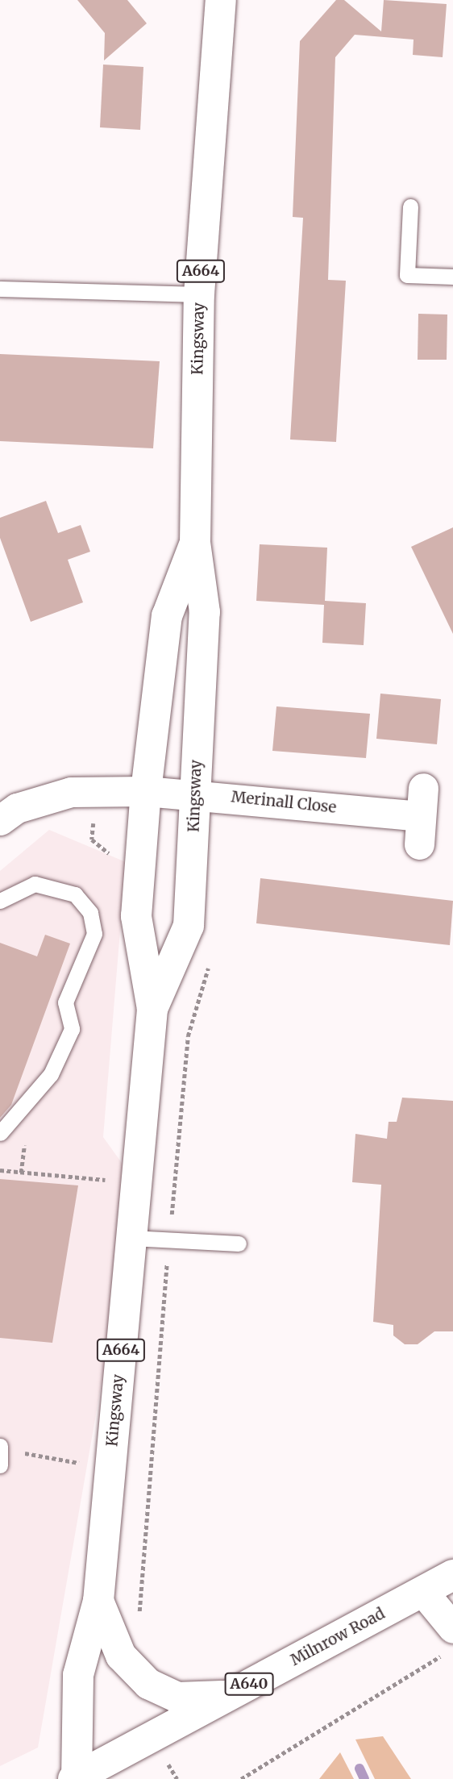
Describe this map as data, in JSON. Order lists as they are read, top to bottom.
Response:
{
  "streets": {
    "main road": [
      "A664",
      "Kingsway",
      "Milnrow Road",
      "A640"
    ],
    "street": ["Merinall Close"]
  },
  "crossings": [
    ["A664", "Kingsway"],
    ["A664", "Milnrow Road"],
    ["Kingsway", "Merinall Close"],
    ["Kingsway", "Milnrow Road"]
  ]
}
